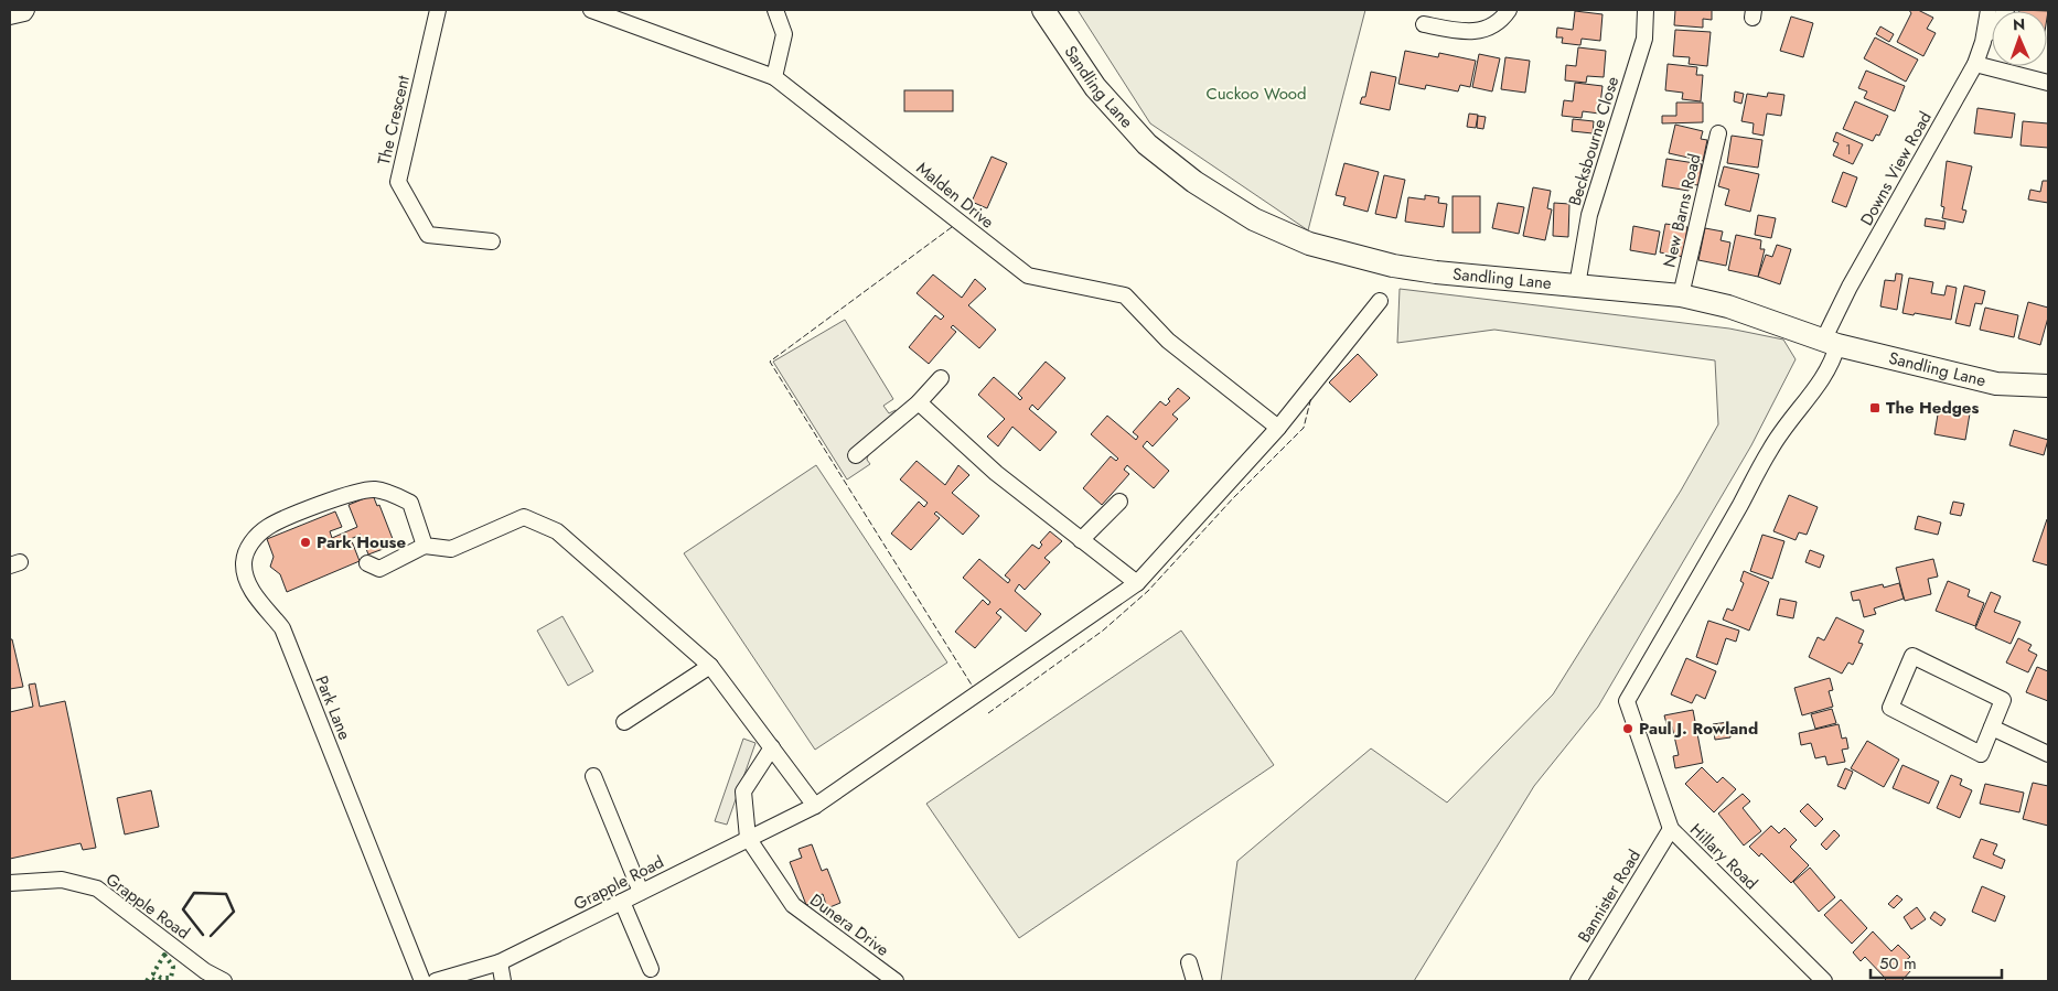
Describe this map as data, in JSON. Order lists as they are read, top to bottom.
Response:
{
  "streets": {
    "street": [
      "Sandling Lane",
      "The Crescent",
      "Becksbourne Close",
      "Downs View Road",
      "Malden Drive",
      "New Barns Road",
      "Park Lane",
      "Hillary Road",
      "Grapple Road",
      "Bannister Road",
      "Dunera Drive"
    ]
  },
  "crossings": [
    ["Sandling Lane", "Becksbourne Close"],
    ["Sandling Lane", "Downs View Road"],
    ["Sandling Lane", "New Barns Road"],
    ["Sandling Lane", "Hillary Road"],
    ["Downs View Road", "Hillary Road"],
    ["Malden Drive", "Grapple Road"],
    ["Hillary Road", "Bannister Road"],
    ["Grapple Road", "Dunera Drive"]
  ],
  "parks": ["Cuckoo Wood"],
  "places": {
    "transit": ["The Hedges"],
    "other": ["Park House", "Paul J. Rowland"]
  },
  "house_numbers": ["1"],
  "scale_bar": "50 m",
  "north": "top"
}
